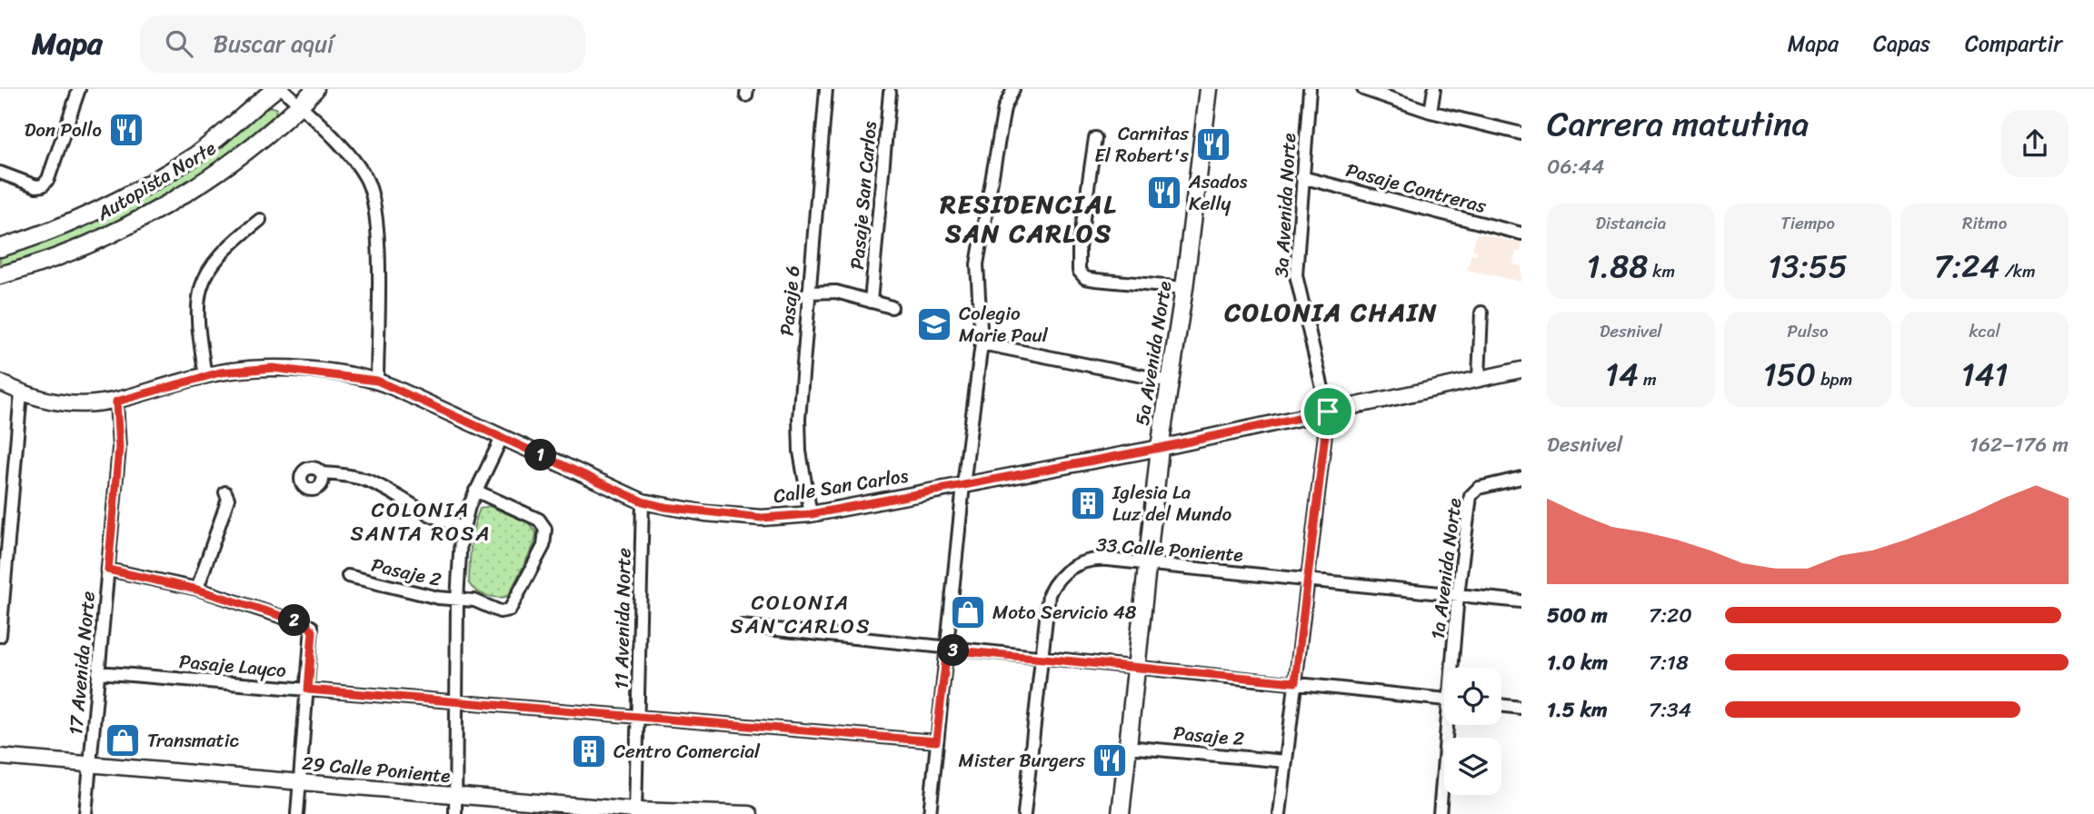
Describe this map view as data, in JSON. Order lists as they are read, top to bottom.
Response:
{
  "streets": {
    "main road": ["Autopista Norte", "5a Avenida Norte"],
    "street": [
      "Pasaje Contreras",
      "Pasaje San Carlos",
      "3a Avenida Norte",
      "Pasaje 6",
      "Calle San Carlos",
      "33 Calle Poniente",
      "1a Avenida Norte",
      "Pasaje 2",
      "11 Avenida Norte",
      "17 Avenida Norte",
      "Pasaje Layco",
      "29 Calle Poniente"
    ]
  },
  "crossings": [
    ["Pasaje Contreras", "3a Avenida Norte"],
    ["Pasaje San Carlos", "Pasaje 6"],
    ["3a Avenida Norte", "Calle San Carlos"],
    ["3a Avenida Norte", "33 Calle Poniente"],
    ["3a Avenida Norte", "Pasaje 2"],
    ["Pasaje 6", "Calle San Carlos"],
    ["5a Avenida Norte", "Calle San Carlos"],
    ["5a Avenida Norte", "33 Calle Poniente"],
    ["5a Avenida Norte", "Pasaje 2"],
    ["Calle San Carlos", "11 Avenida Norte"],
    ["Calle San Carlos", "17 Avenida Norte"],
    ["33 Calle Poniente", "1a Avenida Norte"],
    ["11 Avenida Norte", "Pasaje Layco"],
    ["11 Avenida Norte", "29 Calle Poniente"],
    ["17 Avenida Norte", "Pasaje Layco"],
    ["17 Avenida Norte", "29 Calle Poniente"]
  ],
  "districts": [
    "RESIDENCIAL SAN CARLOS",
    "COLONIA CHAIN",
    "COLONIA SANTA ROSA",
    "COLONIA SAN CARLOS"
  ],
  "places": {
    "restaurant": [
      "Don Pollo",
      "Carnitas El Robert's",
      "Asados Kelly",
      "Mister Burgers"
    ],
    "school or university": ["Colegio Marie Paul"],
    "building": ["Iglesia La Luz del Mundo", "Centro Comercial"],
    "shop": ["Moto Servicio 48", "Transmatic"]
  },
  "page": {
    "header": "Mapa",
    "search": "Buscar aquí",
    "nav": ["Mapa", "Capas", "Compartir"],
    "heading": ["Carrera matutina", "06:44"],
    "stats": [
      ["Distancia", "1.88 km"],
      ["Tiempo", "13:55"],
      ["Ritmo", "7:24 /km"],
      ["Desnivel", "14 m"],
      ["Pulso", "150 bpm"],
      ["kcal", "141"]
    ],
    "chart": ["Desnivel", "162–176 m"],
    "pins": ["1", "2", "3"],
    "list": [
      {
        "name": "500 m",
        "note": "7:20"
      },
      {
        "name": "1.0 km",
        "note": "7:18"
      },
      {
        "name": "1.5 km",
        "note": "7:34"
      }
    ]
  }
}
